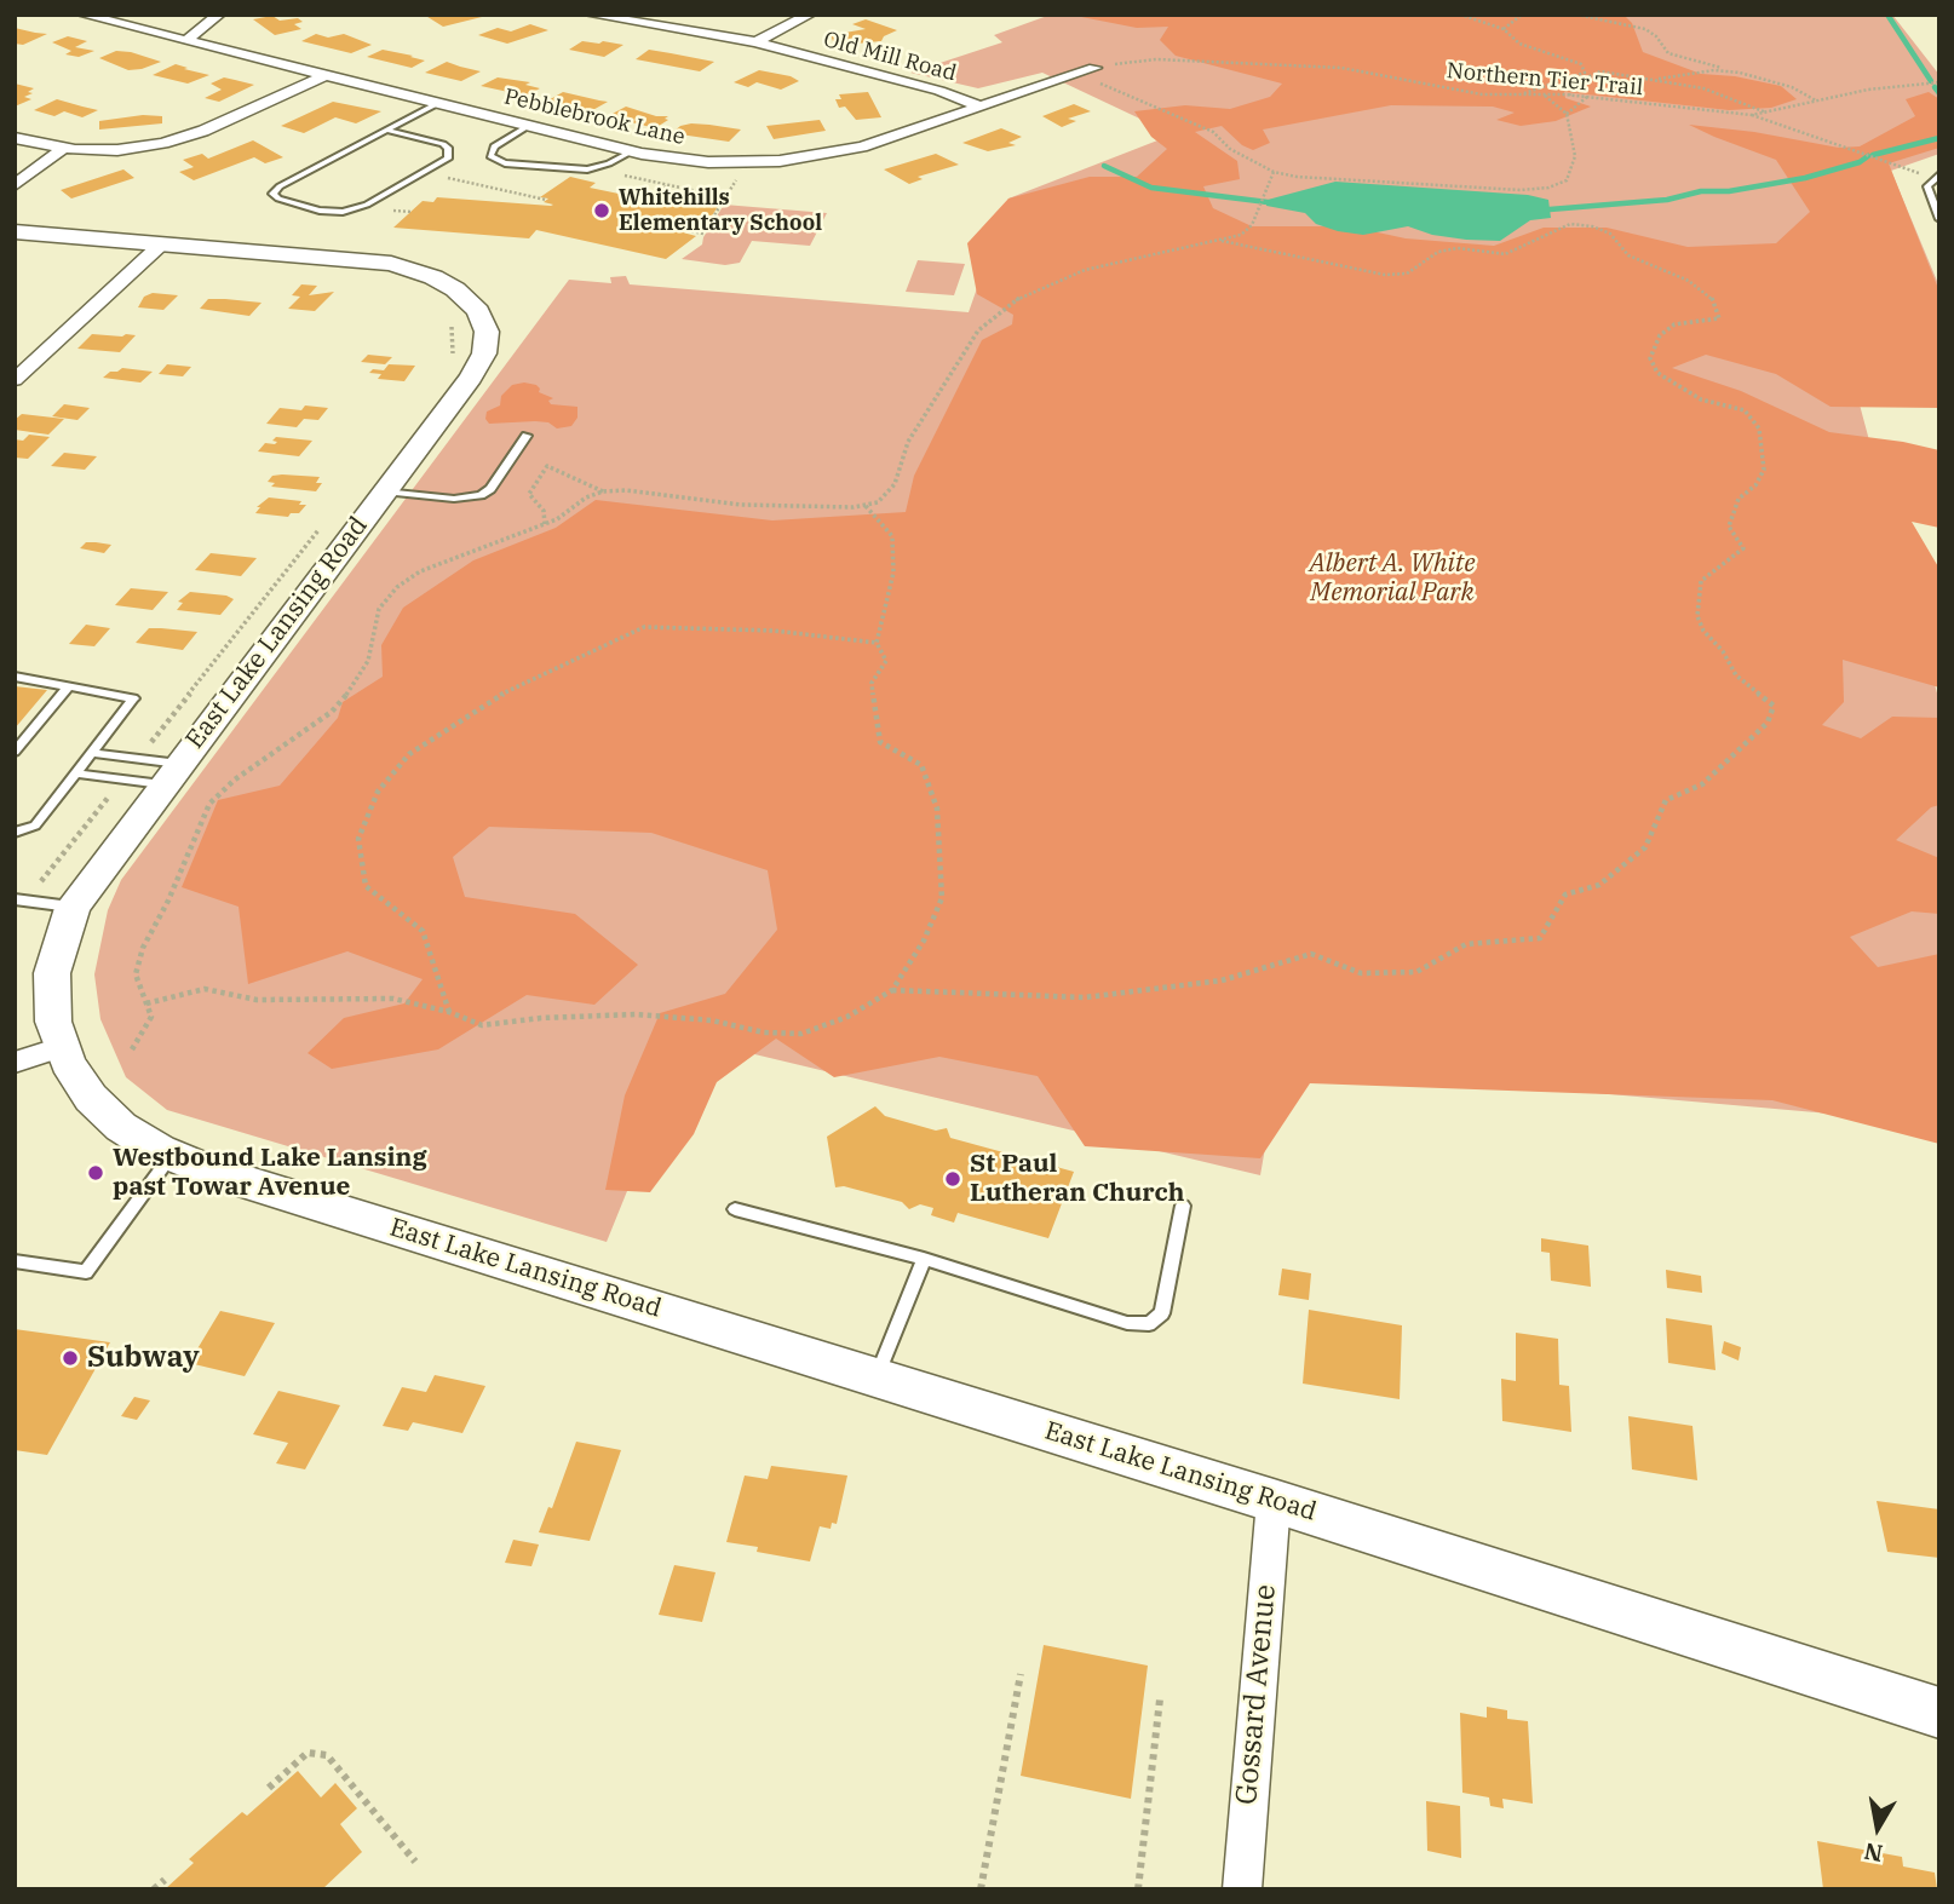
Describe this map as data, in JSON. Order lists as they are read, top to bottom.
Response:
{
  "streets": {
    "main road": ["East Lake Lansing Road"],
    "street": ["Old Mill Road", "Pebblebrook Lane", "Gossard Avenue"],
    "path": ["Northern Tier Trail"]
  },
  "crossings": [
    ["Old Mill Road", "Pebblebrook Lane"],
    ["Northern Tier Trail", "Pebblebrook Lane"],
    ["East Lake Lansing Road", "Gossard Avenue"]
  ],
  "parks": ["Albert A. White Memorial Park"],
  "places": [
    "Whitehills Elementary School",
    "Westbound Lake Lansing past Towar Avenue",
    "St Paul Lutheran Church",
    "Subway"
  ],
  "north": "bottom"
}
